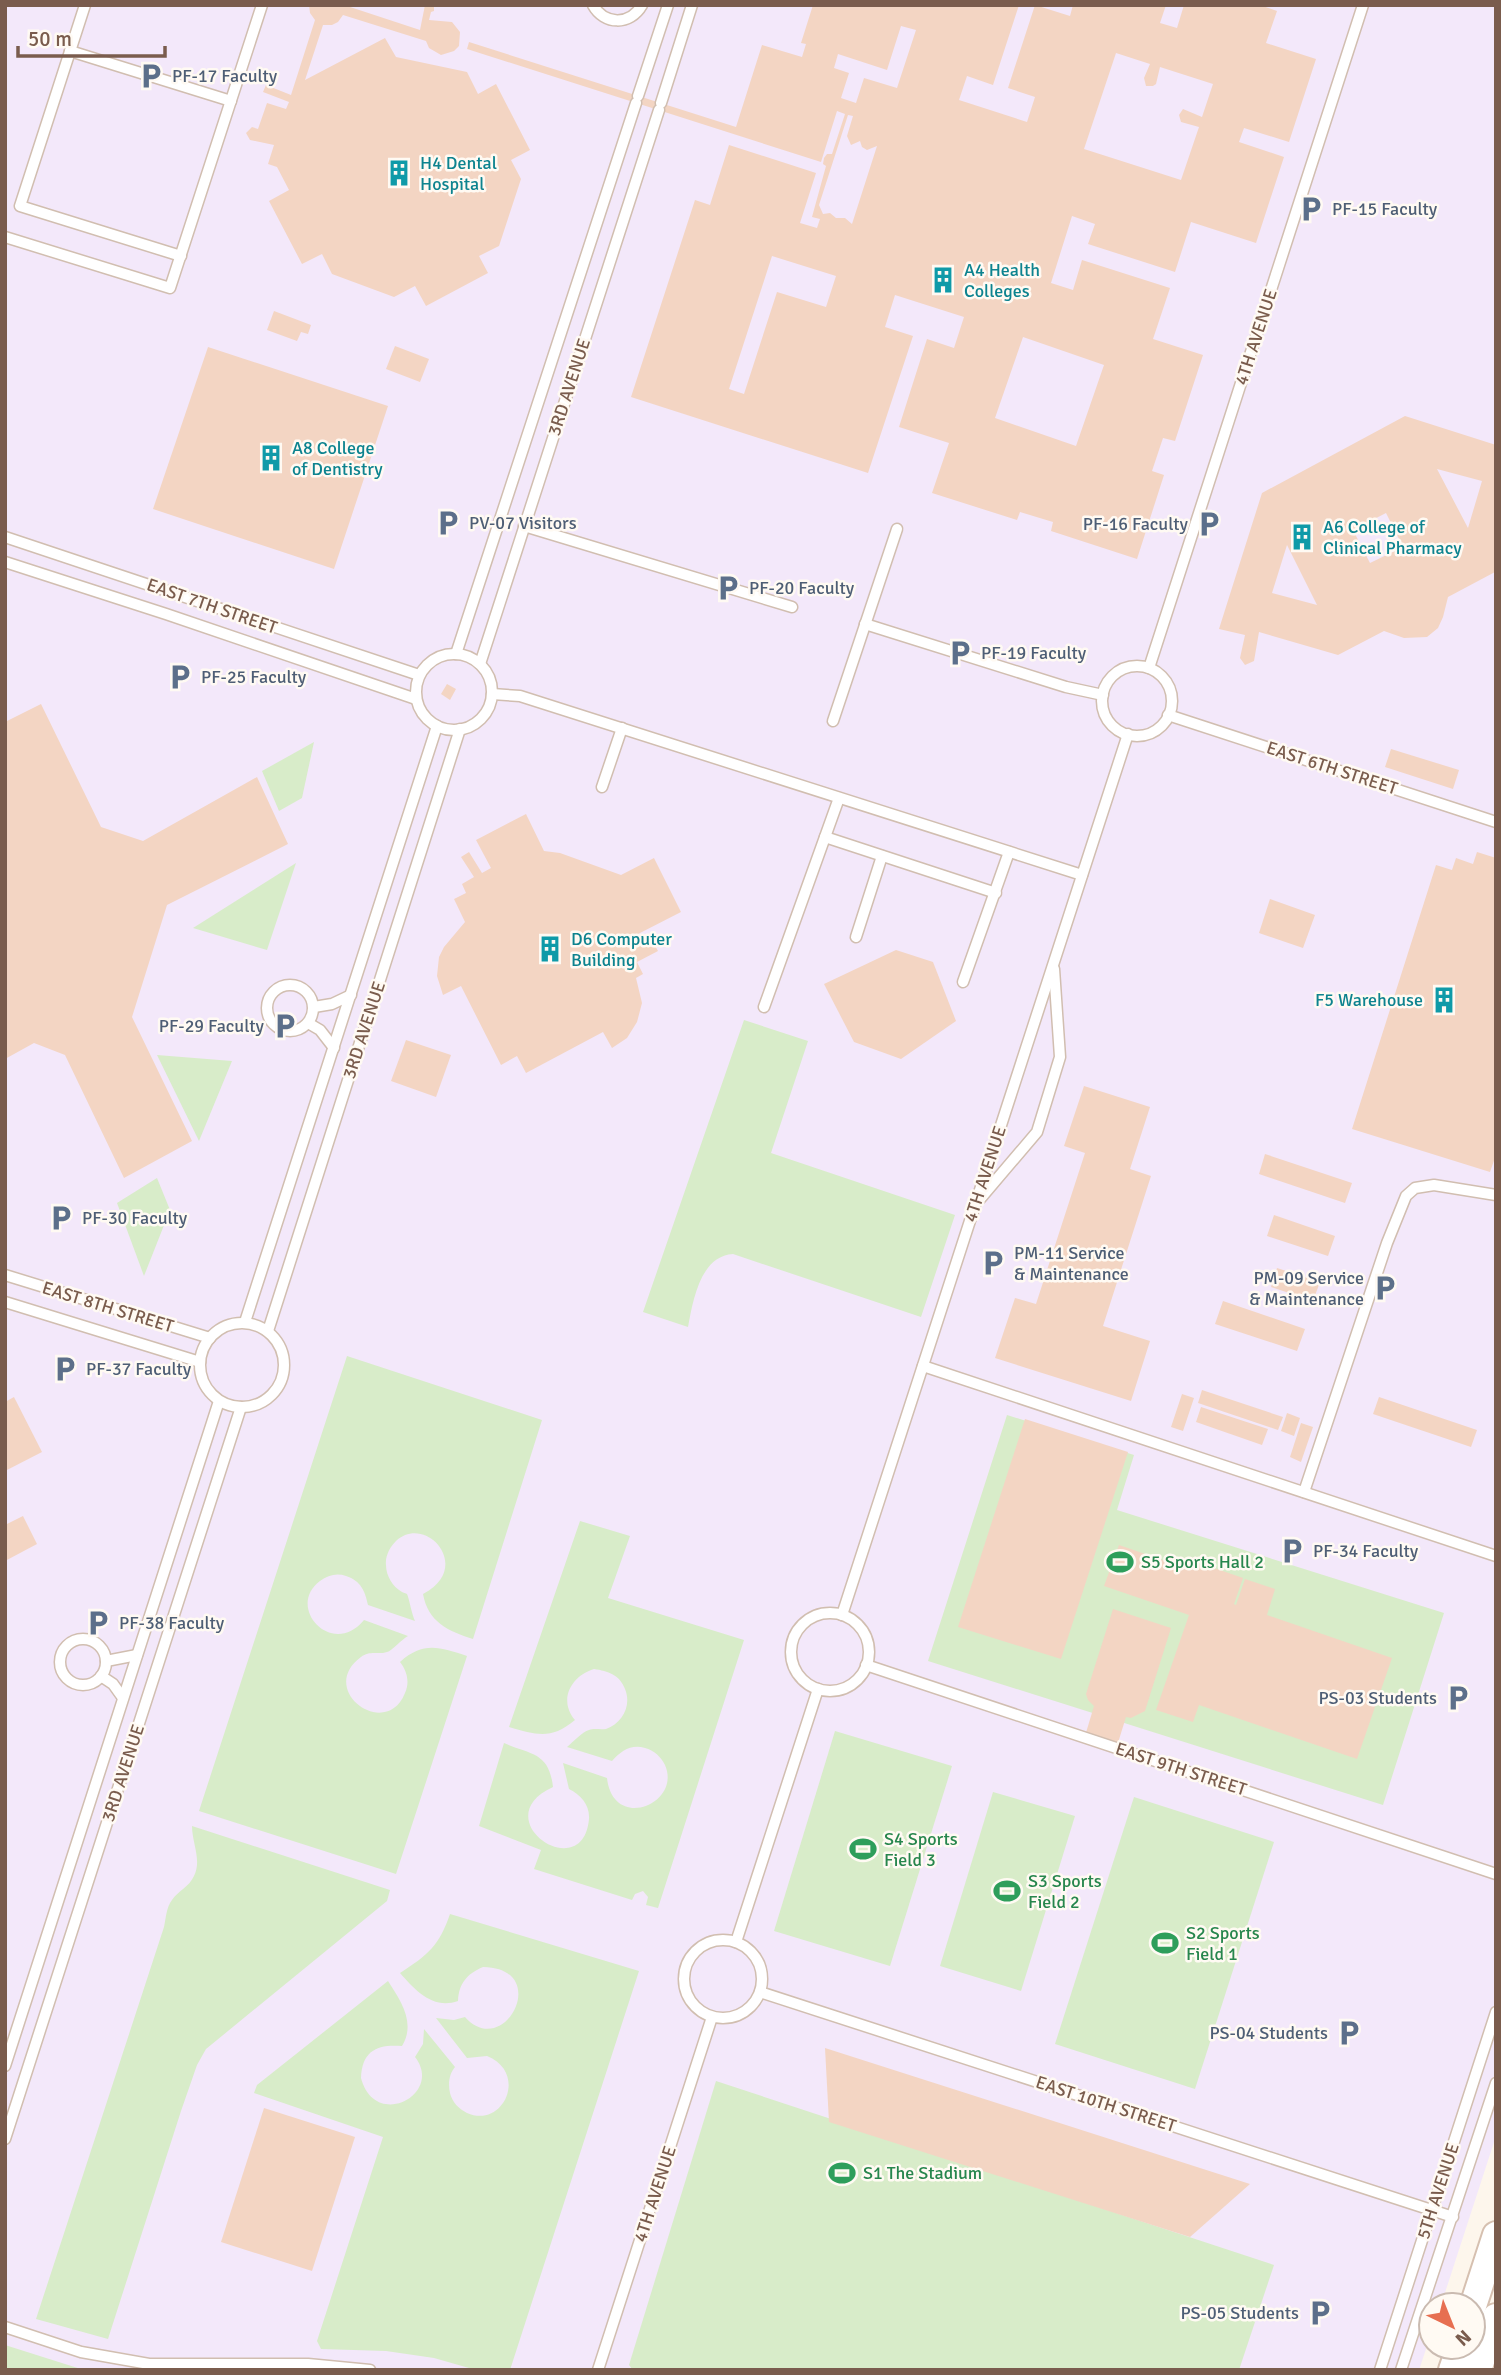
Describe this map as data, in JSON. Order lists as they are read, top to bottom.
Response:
{
  "streets": {
    "lane": [
      "4TH AVENUE",
      "3RD AVENUE",
      "EAST 7TH STREET",
      "EAST 6TH STREET",
      "EAST 8TH STREET",
      "EAST 9TH STREET",
      "EAST 10TH STREET",
      "5TH AVENUE"
    ]
  },
  "crossings": [
    ["4TH AVENUE", "EAST 6TH STREET"],
    ["4TH AVENUE", "EAST 9TH STREET"],
    ["4TH AVENUE", "EAST 10TH STREET"],
    ["3RD AVENUE", "EAST 7TH STREET"],
    ["3RD AVENUE", "EAST 8TH STREET"],
    ["EAST 10TH STREET", "5TH AVENUE"]
  ],
  "places": {
    "parking": [
      "PF-17 Faculty",
      "PF-15 Faculty",
      "PV-07 Visitors",
      "PF-16 Faculty",
      "PF-20 Faculty",
      "PF-19 Faculty",
      "PF-25 Faculty",
      "PF-29 Faculty",
      "PF-30 Faculty",
      "PM-11 Service & Maintenance",
      "PM-09 Service & Maintenance",
      "PF-37 Faculty",
      "PF-34 Faculty",
      "PF-38 Faculty",
      "PS-03 Students",
      "PS-04 Students",
      "PS-05 Students"
    ],
    "building": [
      "H4 Dental Hospital",
      "A4 Health Colleges",
      "A8 College of Dentistry",
      "A6 College of Clinical Pharmacy",
      "D6 Computer Building",
      "F5 Warehouse"
    ],
    "sports": [
      "S5 Sports Hall 2",
      "S4 Sports Field 3",
      "S3 Sports Field 2",
      "S2 Sports Field 1",
      "S1 The Stadium"
    ]
  },
  "scale_bar": "50 m",
  "north": "bottom right"
}
